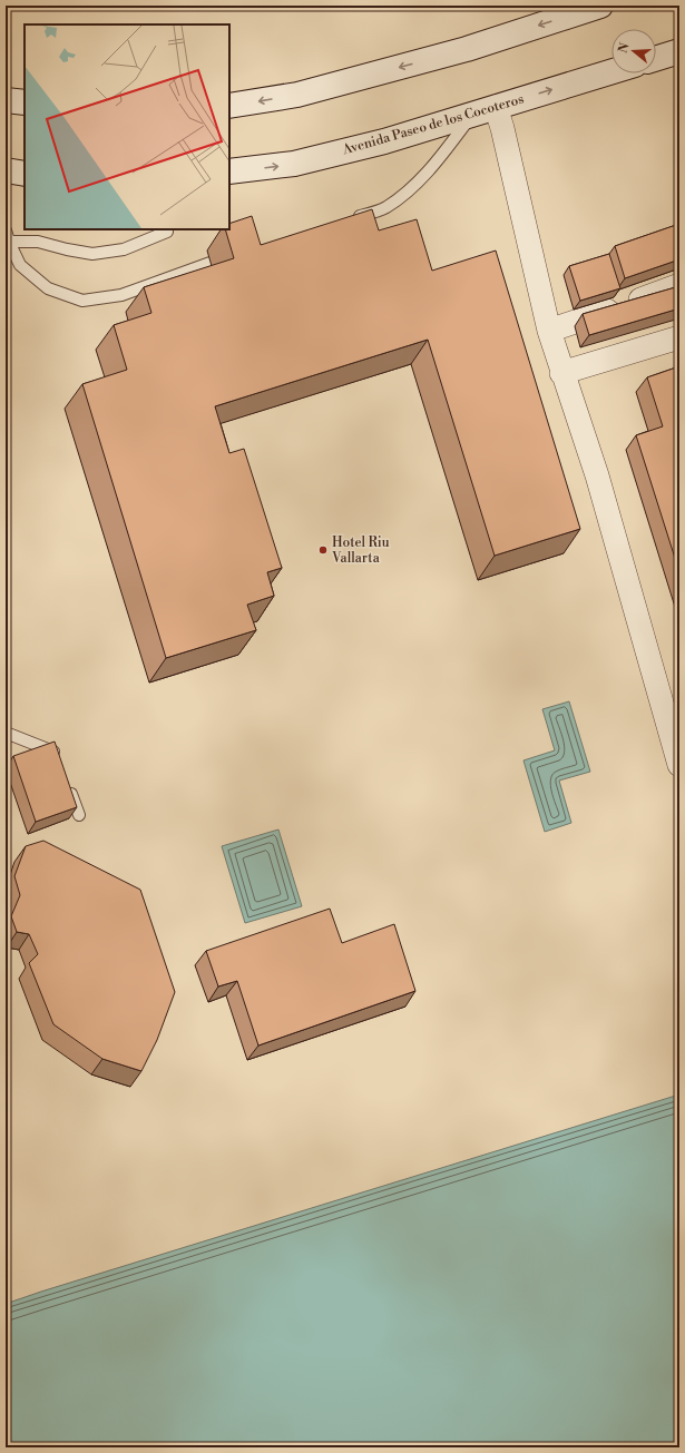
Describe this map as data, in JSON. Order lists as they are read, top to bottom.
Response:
{
  "streets": {
    "main road": ["Avenida Paseo de los Cocoteros"]
  },
  "places": ["Hotel Riu Vallarta"],
  "north": "left"
}
